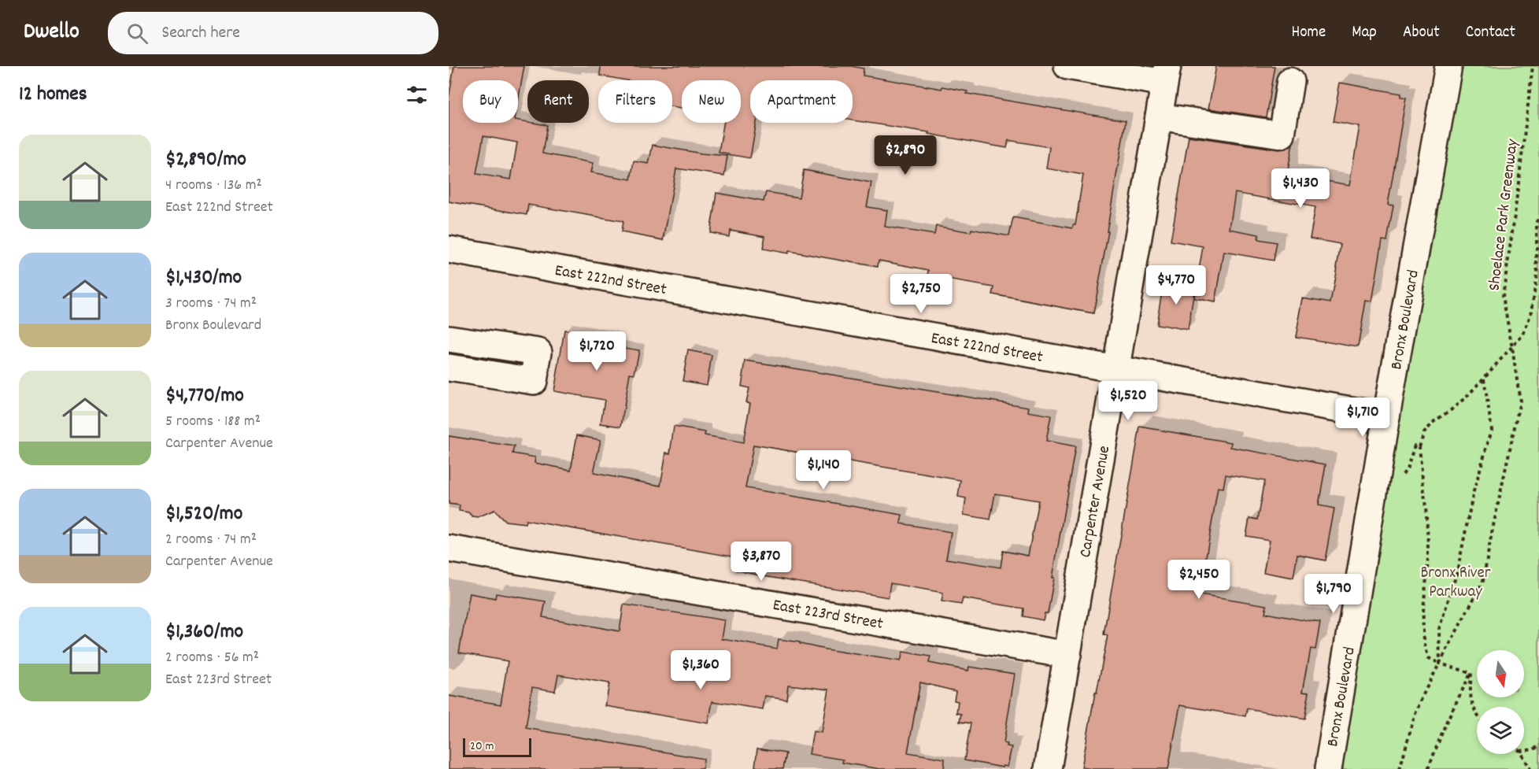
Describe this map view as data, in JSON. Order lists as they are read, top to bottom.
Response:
{
  "streets": {
    "street": [
      "East 222nd Street",
      "Bronx Boulevard",
      "Carpenter Avenue",
      "East 223rd Street"
    ],
    "path": ["Shoelace Park Greenway"]
  },
  "crossings": [
    ["East 222nd Street", "Bronx Boulevard"],
    ["East 222nd Street", "Carpenter Avenue"],
    ["Carpenter Avenue", "East 223rd Street"]
  ],
  "parks": ["Bronx River Parkway"],
  "scale_bar": "20 m",
  "north": "bottom",
  "page": {
    "header": "Dwello",
    "search": "Search here",
    "nav": [
      "Home",
      "Map",
      "About",
      "Contact"
    ],
    "heading": "12 homes",
    "chip": [
      "Buy",
      "Rent",
      "Filters",
      "New",
      "Apartment"
    ],
    "list": [
      {
        "name": "$2,890/mo",
        "note": "4 rooms · 136 m² · East 222nd Street"
      },
      {
        "name": "$1,430/mo",
        "note": "3 rooms · 74 m² · Bronx Boulevard"
      },
      {
        "name": "$4,770/mo",
        "note": "5 rooms · 188 m² · Carpenter Avenue"
      },
      {
        "name": "$1,520/mo",
        "note": "2 rooms · 74 m² · Carpenter Avenue"
      },
      {
        "name": "$1,360/mo",
        "note": "2 rooms · 56 m² · East 223rd Street"
      }
    ],
    "price": [
      "$2,890",
      "$1,430",
      "$4,770",
      "$2,750",
      "$1,720",
      "$1,520",
      "$1,710",
      "$1,140",
      "$3,870",
      "$2,450",
      "$1,790",
      "$1,360"
    ],
    "scale": "20 m"
  }
}
